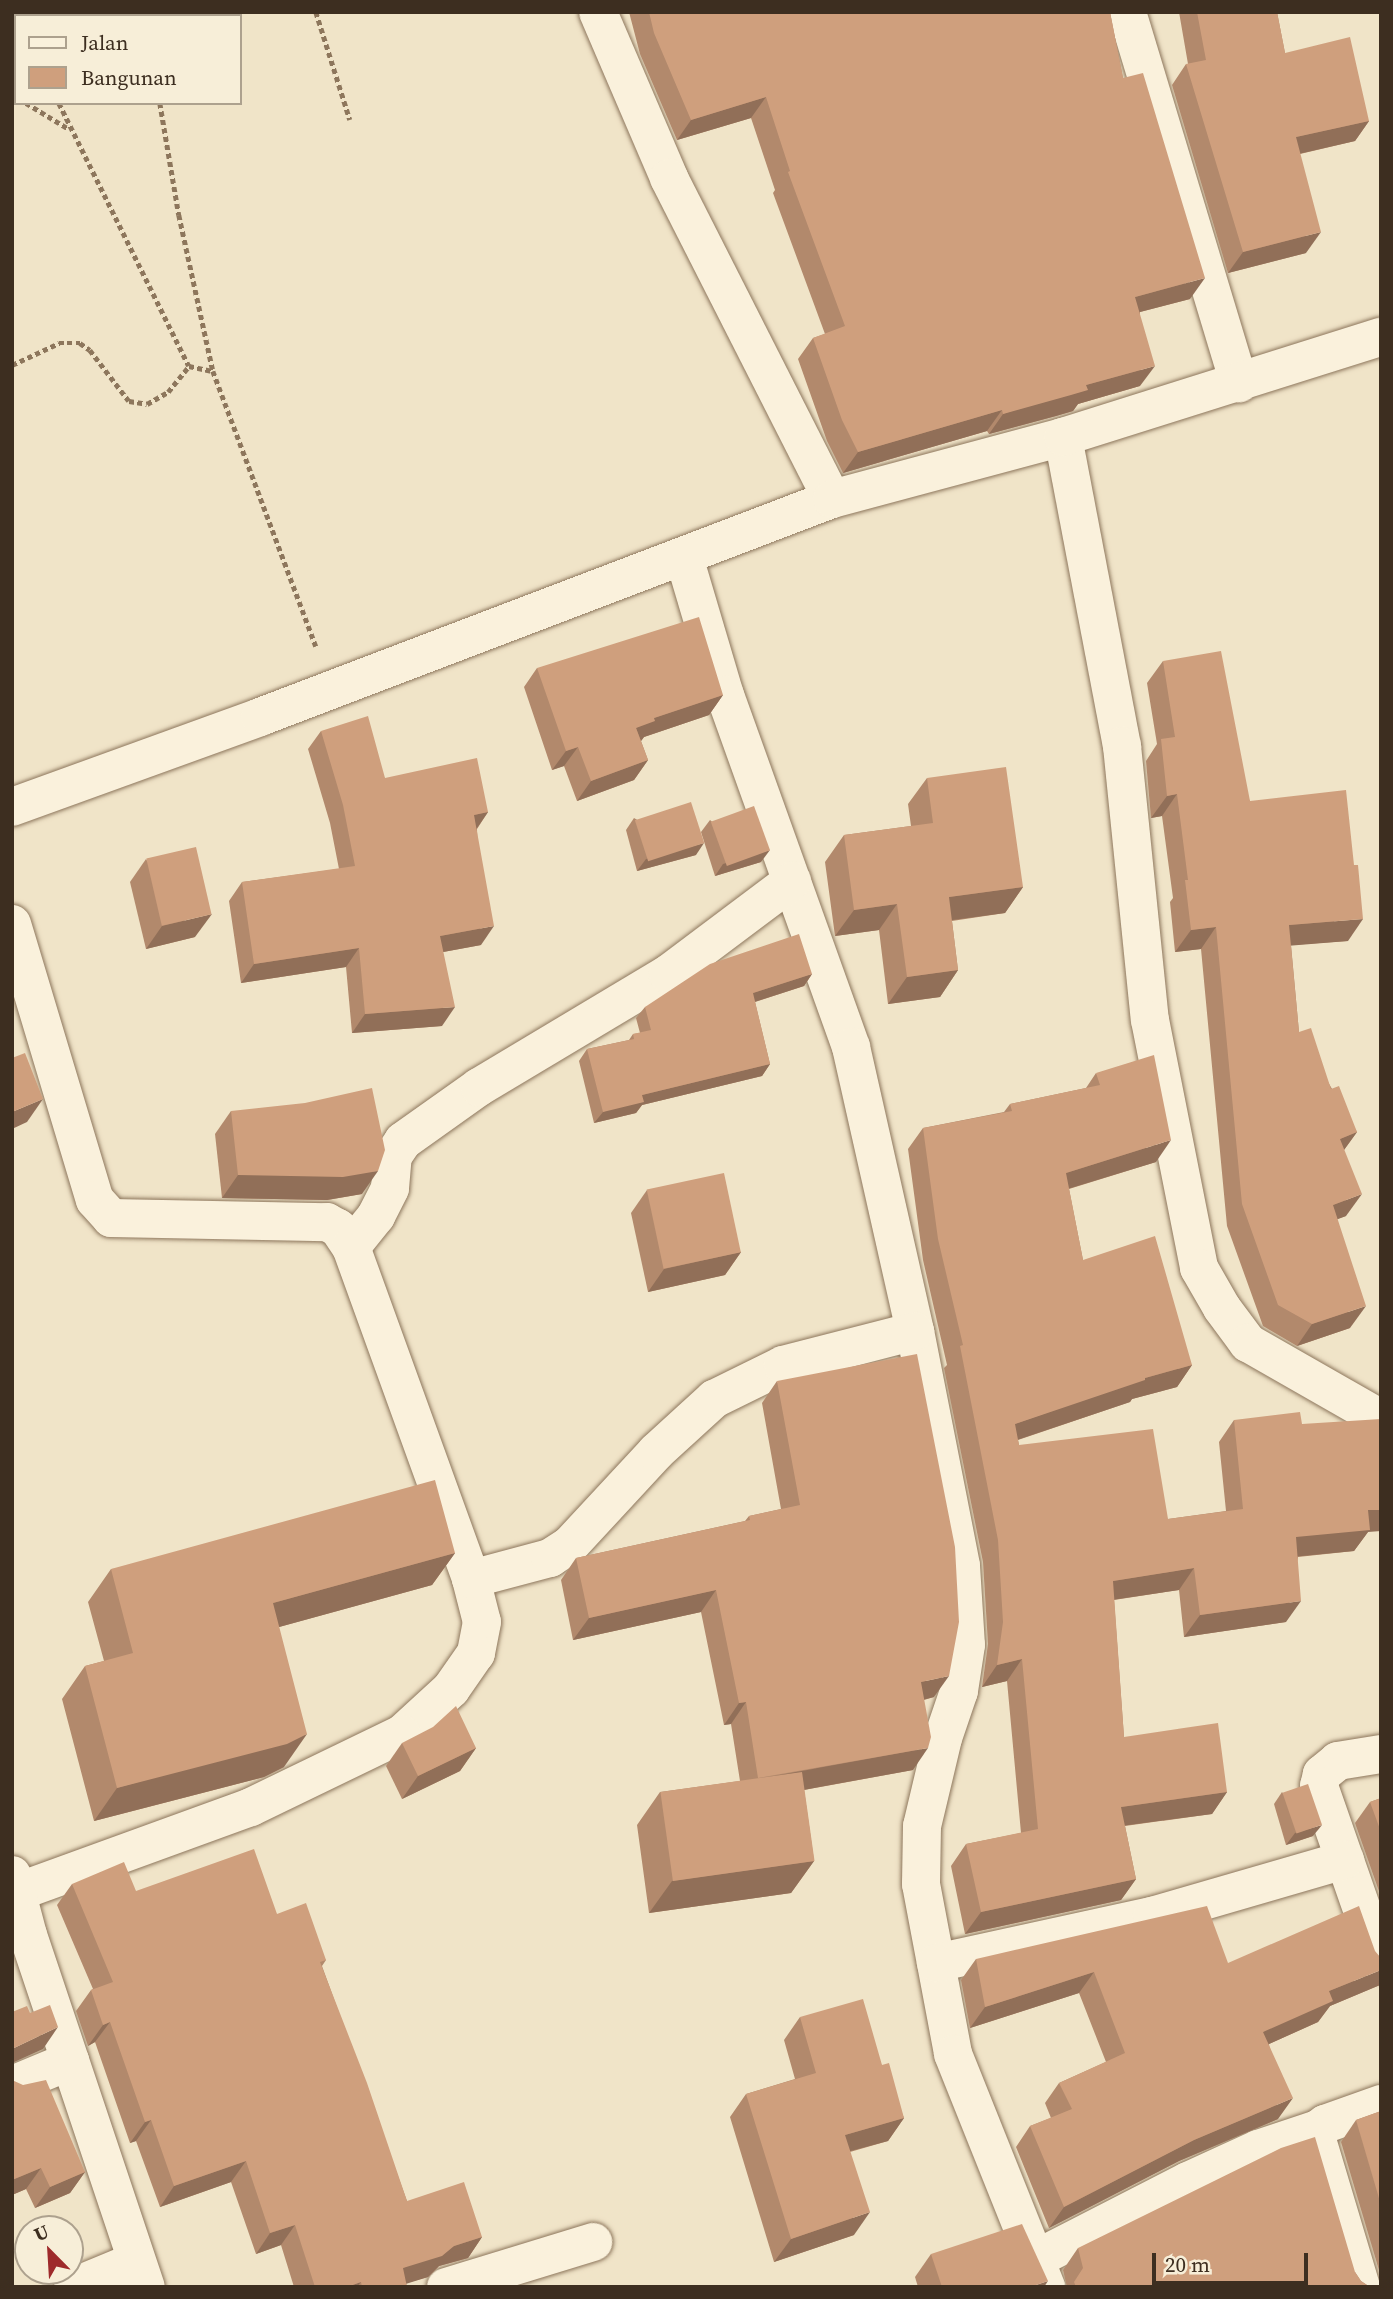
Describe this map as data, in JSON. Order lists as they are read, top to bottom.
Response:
{
  "legend": ["Jalan", "Bangunan"],
  "scale_bar": "20 m",
  "north": "top left"
}
